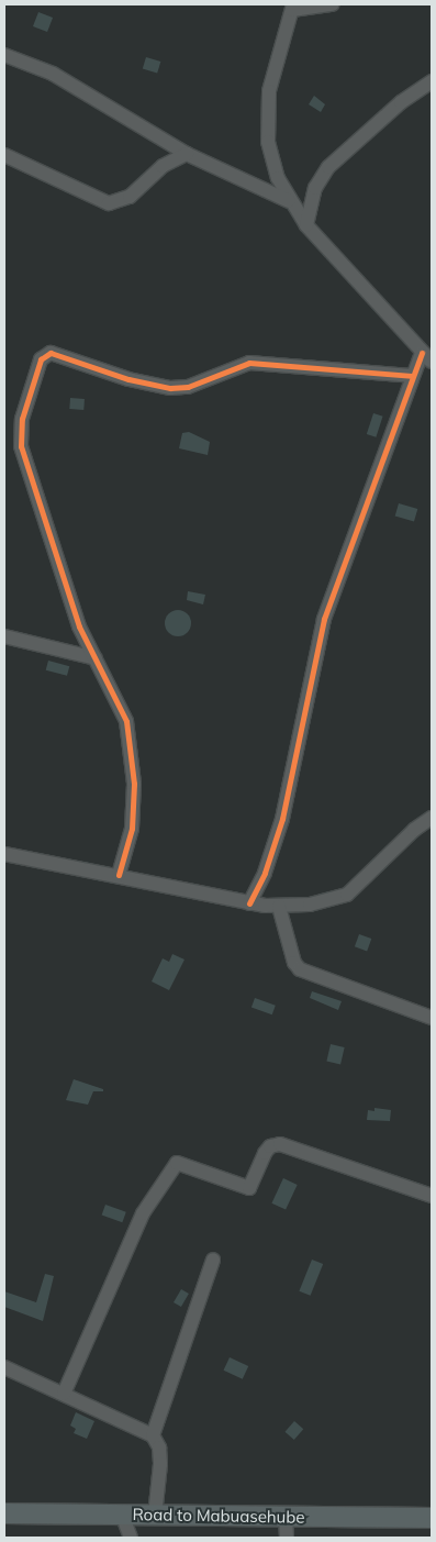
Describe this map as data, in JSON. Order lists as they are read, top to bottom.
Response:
{
  "streets": {
    "main road": ["Road to Mabuasehube"]
  }
}
